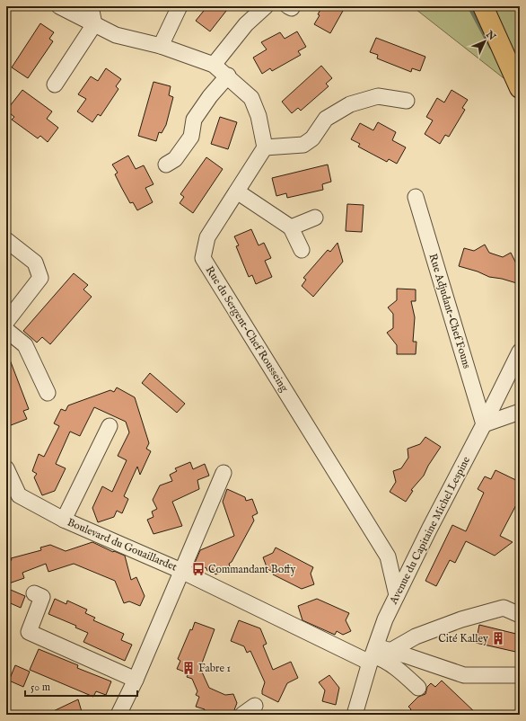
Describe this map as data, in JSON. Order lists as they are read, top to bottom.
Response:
{
  "streets": {
    "street": [
      "Rue Adjudant-Chef Founs",
      "Rue du Sergent-Chef Rousseing",
      "Avenue du Capitaine Michel Lespine",
      "Boulevard du Gouaillardet"
    ]
  },
  "crossings": [
    ["Rue Adjudant-Chef Founs", "Avenue du Capitaine Michel Lespine"],
    ["Rue du Sergent-Chef Rousseing", "Avenue du Capitaine Michel Lespine"],
    ["Avenue du Capitaine Michel Lespine", "Boulevard du Gouaillardet"]
  ],
  "places": {
    "bus stop": ["Commandant Boffy"],
    "building": ["Cité Kalley", "Fabre 1"]
  },
  "scale_bar": "50 m",
  "north": "top right"
}
